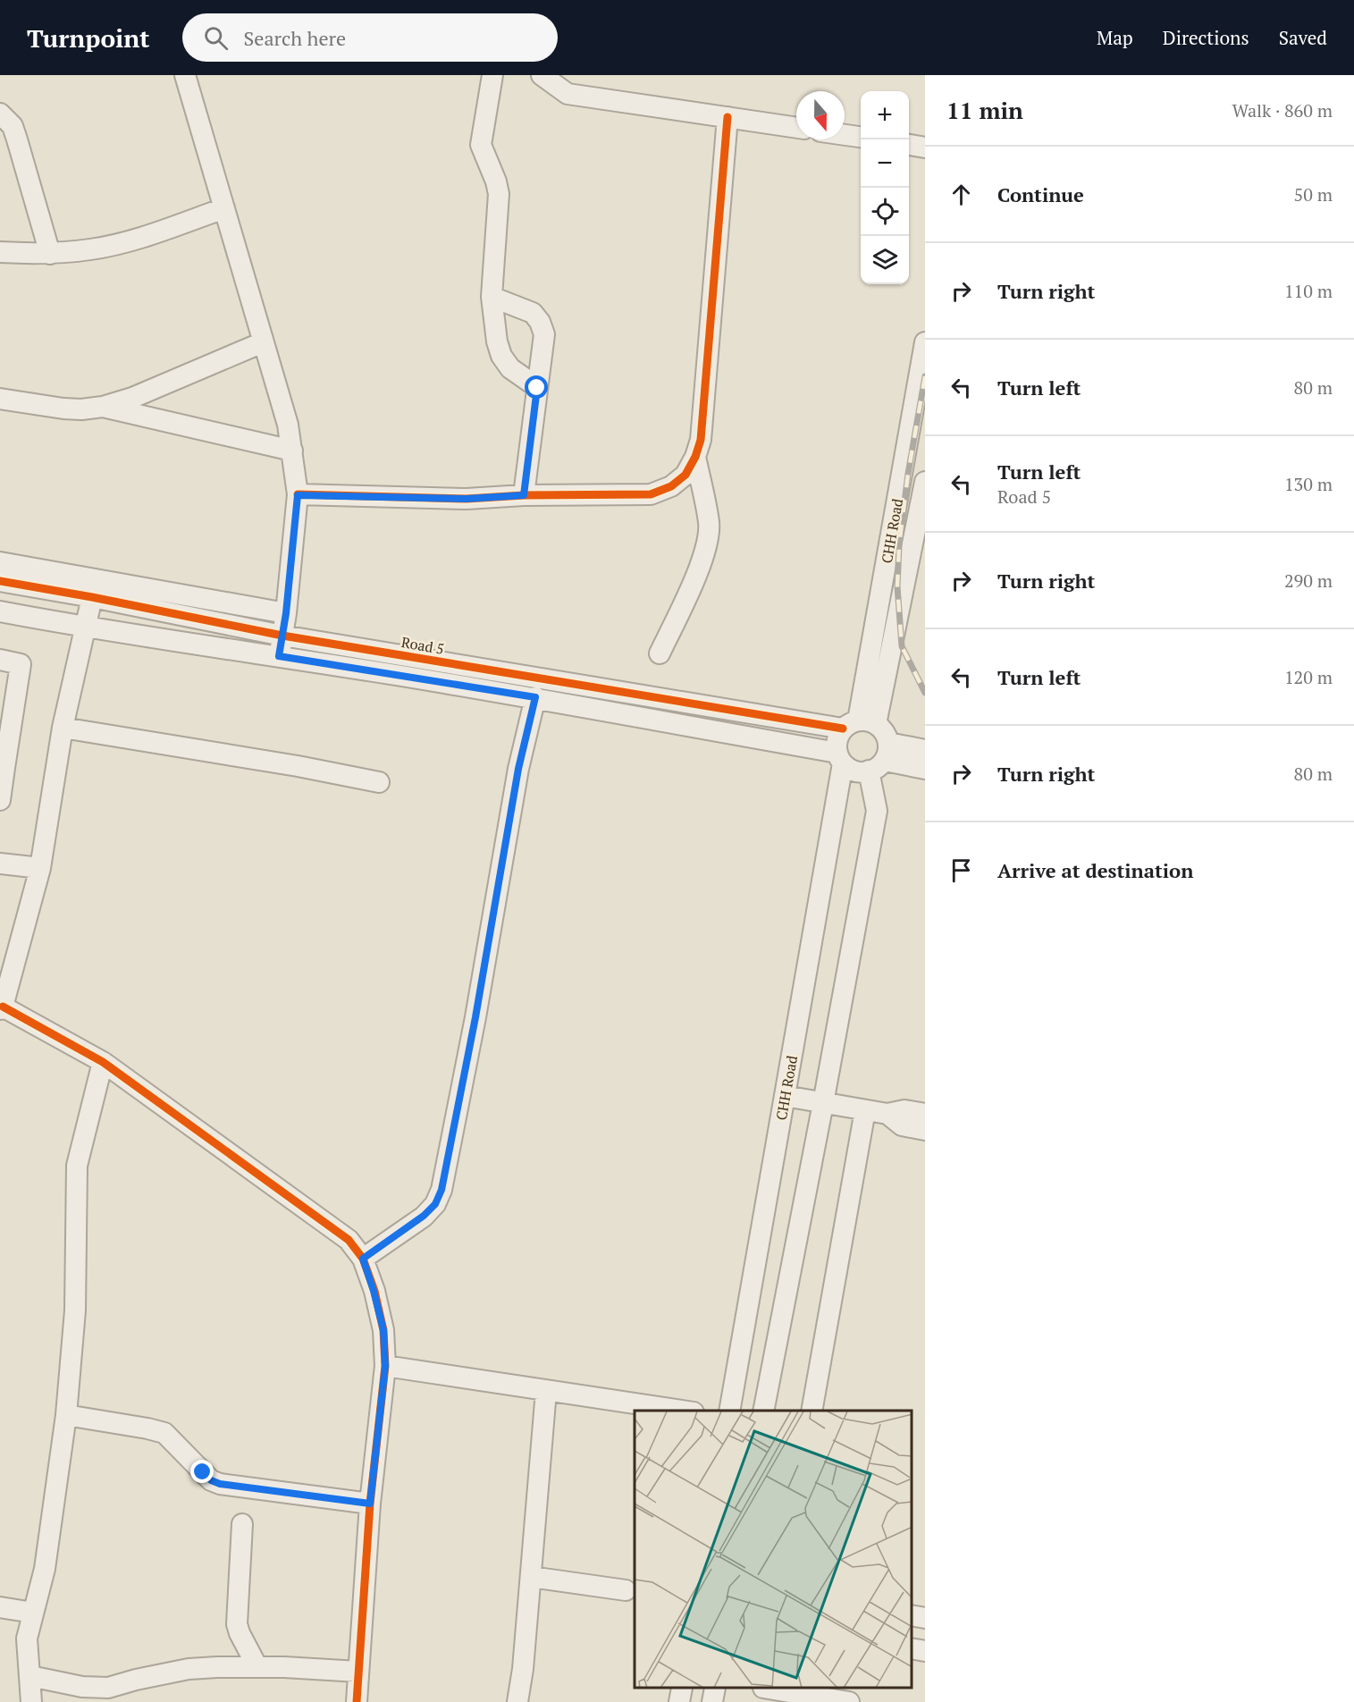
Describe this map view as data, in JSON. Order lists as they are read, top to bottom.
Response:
{
  "streets": {
    "street": ["CHH Road", "Road 5"]
  },
  "crossings": [
    ["CHH Road", "Road 5"]
  ],
  "north": "bottom",
  "page": {
    "header": "Turnpoint",
    "search": "Search here",
    "nav": ["Map", "Directions", "Saved"],
    "heading": ["11 min", "Walk · 860 m"],
    "map_buttons": ["+", "−"],
    "list": [
      ["Continue", "50 m"],
      ["Turn right", "110 m"],
      ["Turn left", "80 m"],
      ["Turn left", "Road 5", "130 m"],
      ["Turn right", "290 m"],
      ["Turn left", "120 m"],
      ["Turn right", "80 m"],
      "Arrive at destination"
    ]
  }
}
